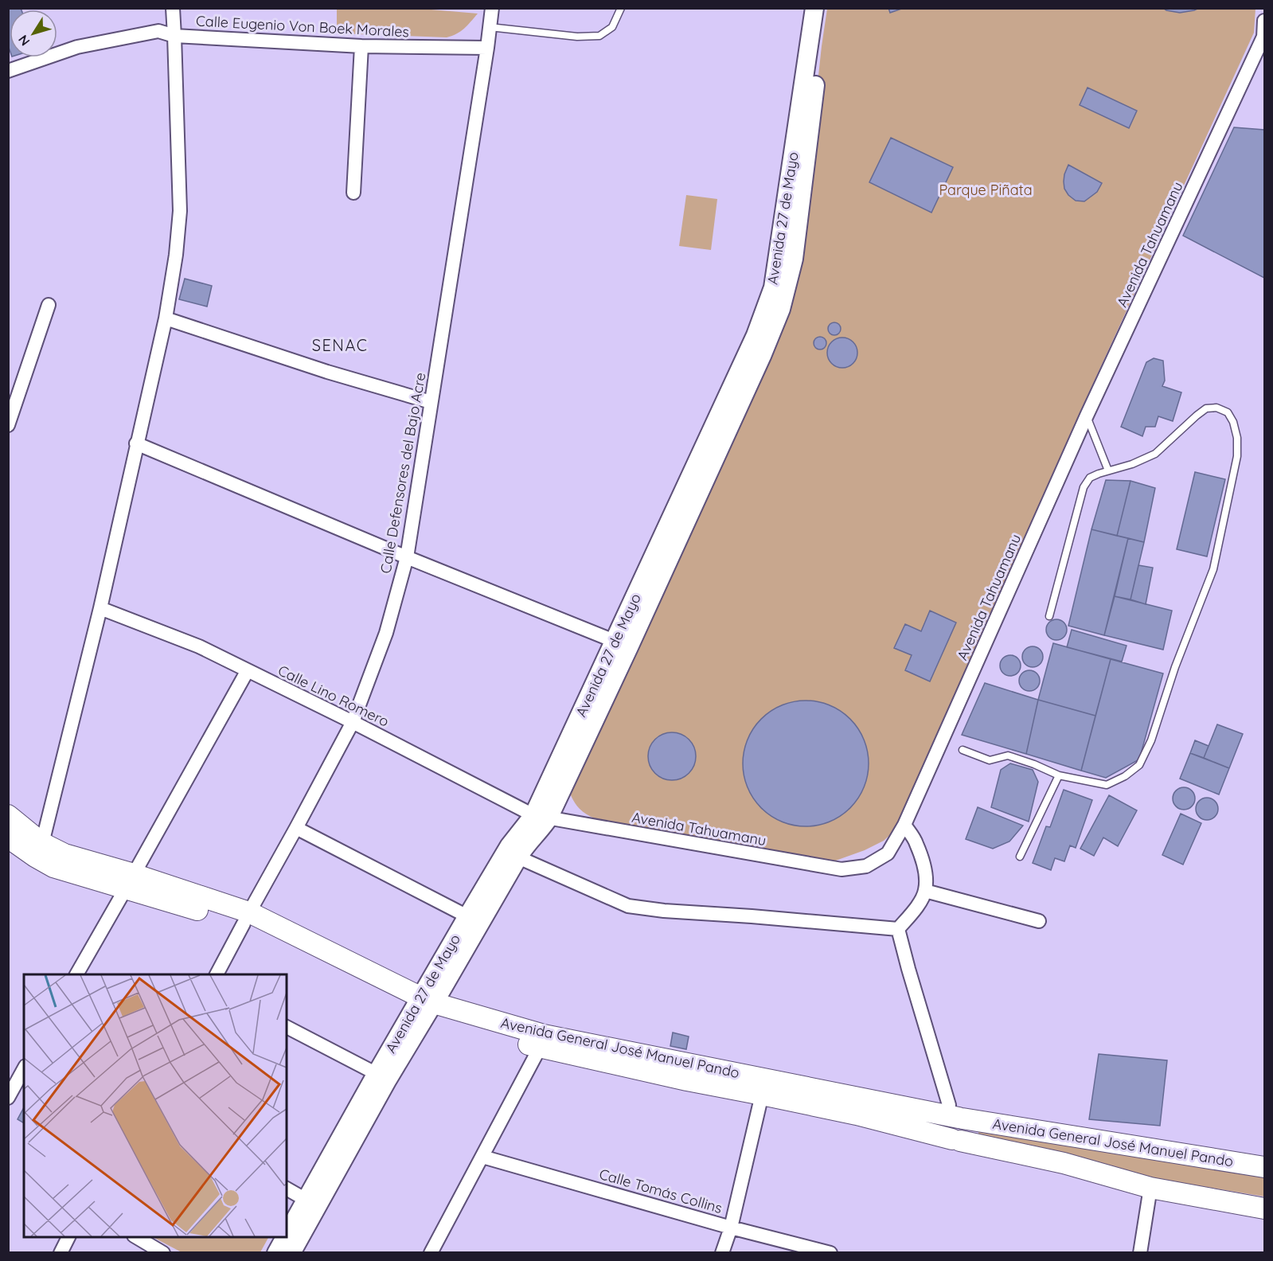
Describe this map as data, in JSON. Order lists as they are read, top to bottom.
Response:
{
  "streets": {
    "main road": ["Avenida 27 de Mayo", "Avenida General José Manuel Pando"],
    "street": [
      "Calle Eugenio Von Boek Morales",
      "Avenida Tahuamanu",
      "Calle Defensores del Bajo Acre",
      "Calle Lino Romero",
      "Calle Tomás Collins"
    ]
  },
  "crossings": [
    ["Calle Eugenio Von Boek Morales", "Calle Defensores del Bajo Acre"],
    ["Avenida 27 de Mayo", "Avenida Tahuamanu"],
    ["Avenida 27 de Mayo", "Calle Lino Romero"],
    ["Avenida 27 de Mayo", "Avenida General José Manuel Pando"],
    ["Avenida Tahuamanu", "Calle Lino Romero"],
    ["Calle Defensores del Bajo Acre", "Calle Lino Romero"],
    ["Calle Defensores del Bajo Acre", "Avenida General José Manuel Pando"]
  ],
  "districts": ["SENAC"],
  "parks": ["Parque Piñata"],
  "north": "bottom left"
}
